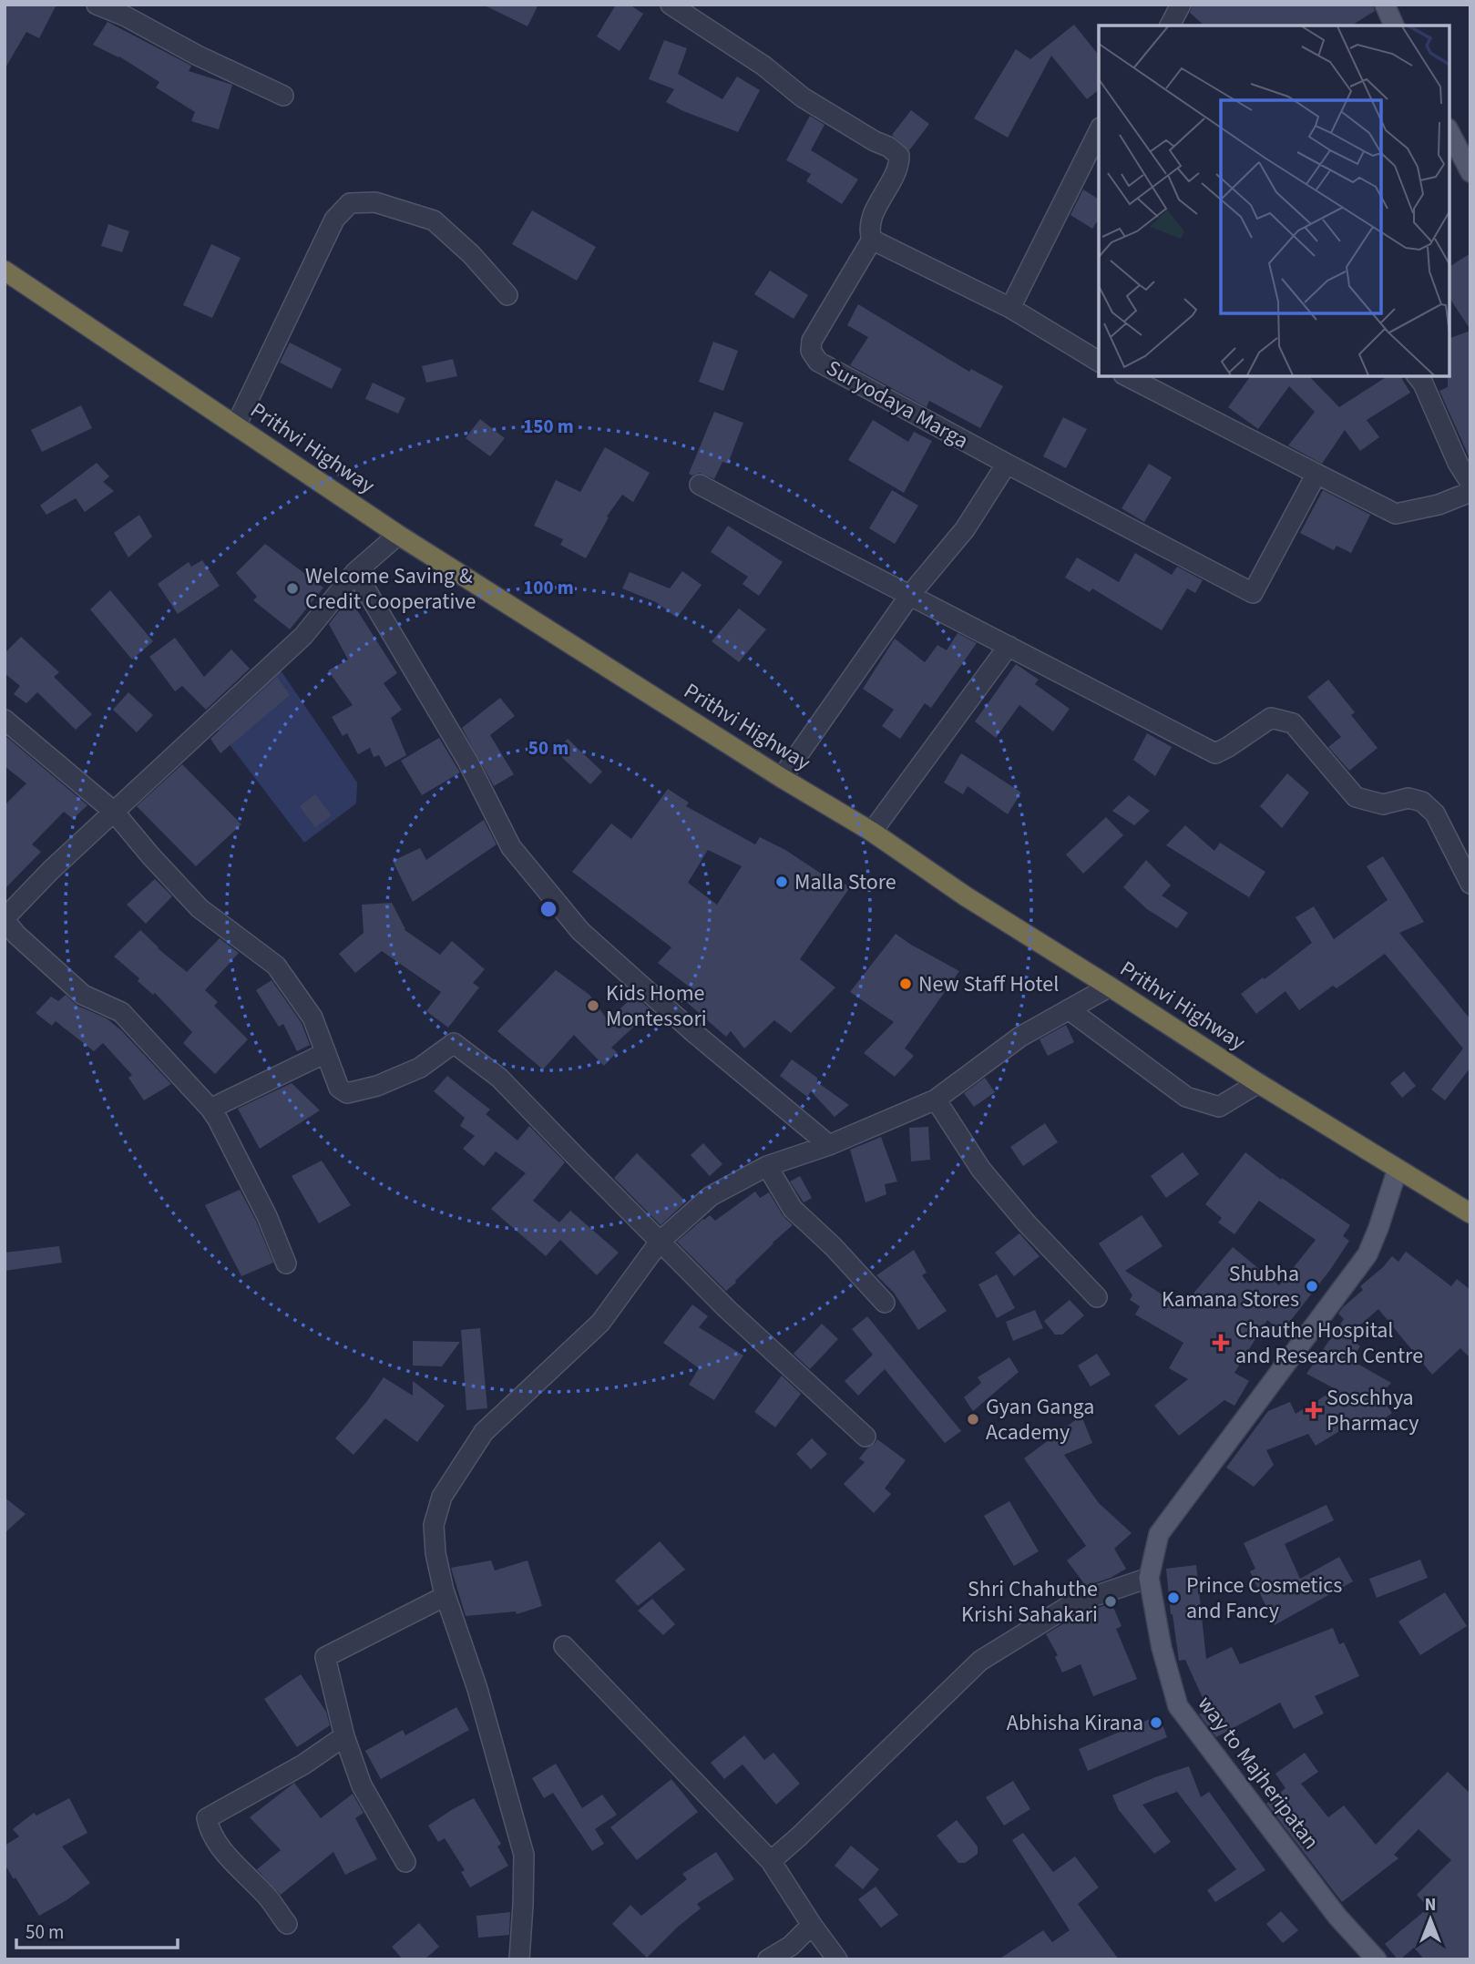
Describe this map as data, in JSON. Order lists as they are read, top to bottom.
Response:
{
  "streets": {
    "highway": ["Prithvi Highway"],
    "main road": ["way to Majheripatan"],
    "street": ["Suryodaya Marga"]
  },
  "crossings": [
    ["Prithvi Highway", "way to Majheripatan"]
  ],
  "places": {
    "other": [
      "Welcome Saving & Credit Cooperative",
      "Malla Store",
      "New Staff Hotel",
      "Kids Home Montessori",
      "Shubha Kamana Stores",
      "Gyan Ganga Academy",
      "Prince Cosmetics and Fancy",
      "Shri Chahuthe Krishi Sahakari",
      "Abhisha Kirana"
    ],
    "health": ["Chauthe Hospital and Research Centre", "Soschhya Pharmacy"]
  },
  "scale_bar": "50 m",
  "north": "top",
  "rings": ["150 m", "100 m", "50 m"]
}
